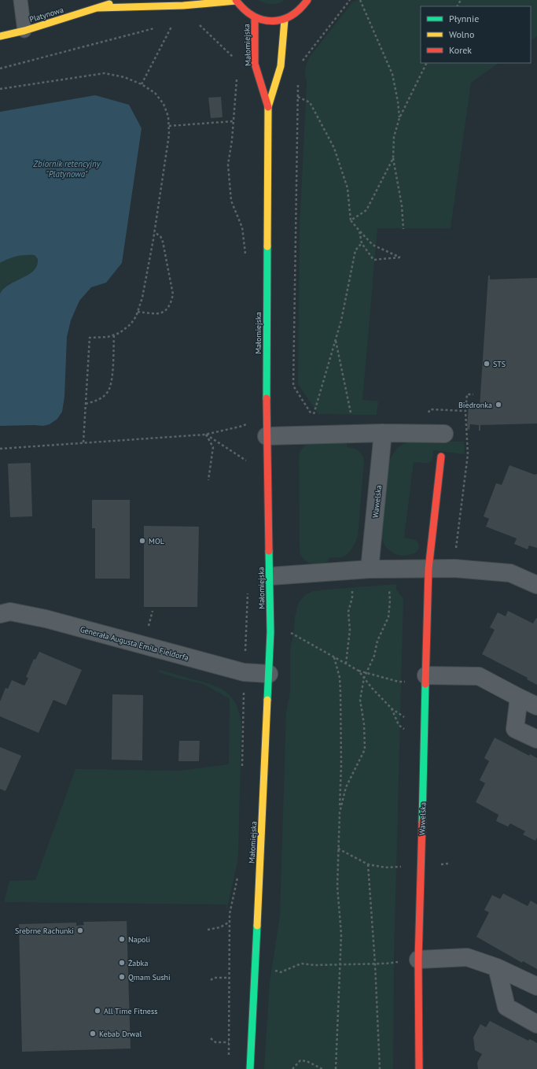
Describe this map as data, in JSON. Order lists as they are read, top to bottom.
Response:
{
  "streets": {
    "main road": ["Platynowa", "Małomiejska", "Wawelska"],
    "street": ["Generała Augusta Emila Fieldorfa"]
  },
  "crossings": [
    ["Małomiejska", "Generała Augusta Emila Fieldorfa"]
  ],
  "water": ["Zbiornik retencyjny \"Platynowa\""],
  "places": [
    "STS",
    "Biedronka",
    "MOL",
    "Srebrne Rachunki",
    "Napoli",
    "Żabka",
    "Qmam Sushi",
    "All Time Fitness",
    "Kebab Drwal"
  ],
  "legend": ["Płynnie", "Wolno", "Korek"]
}
